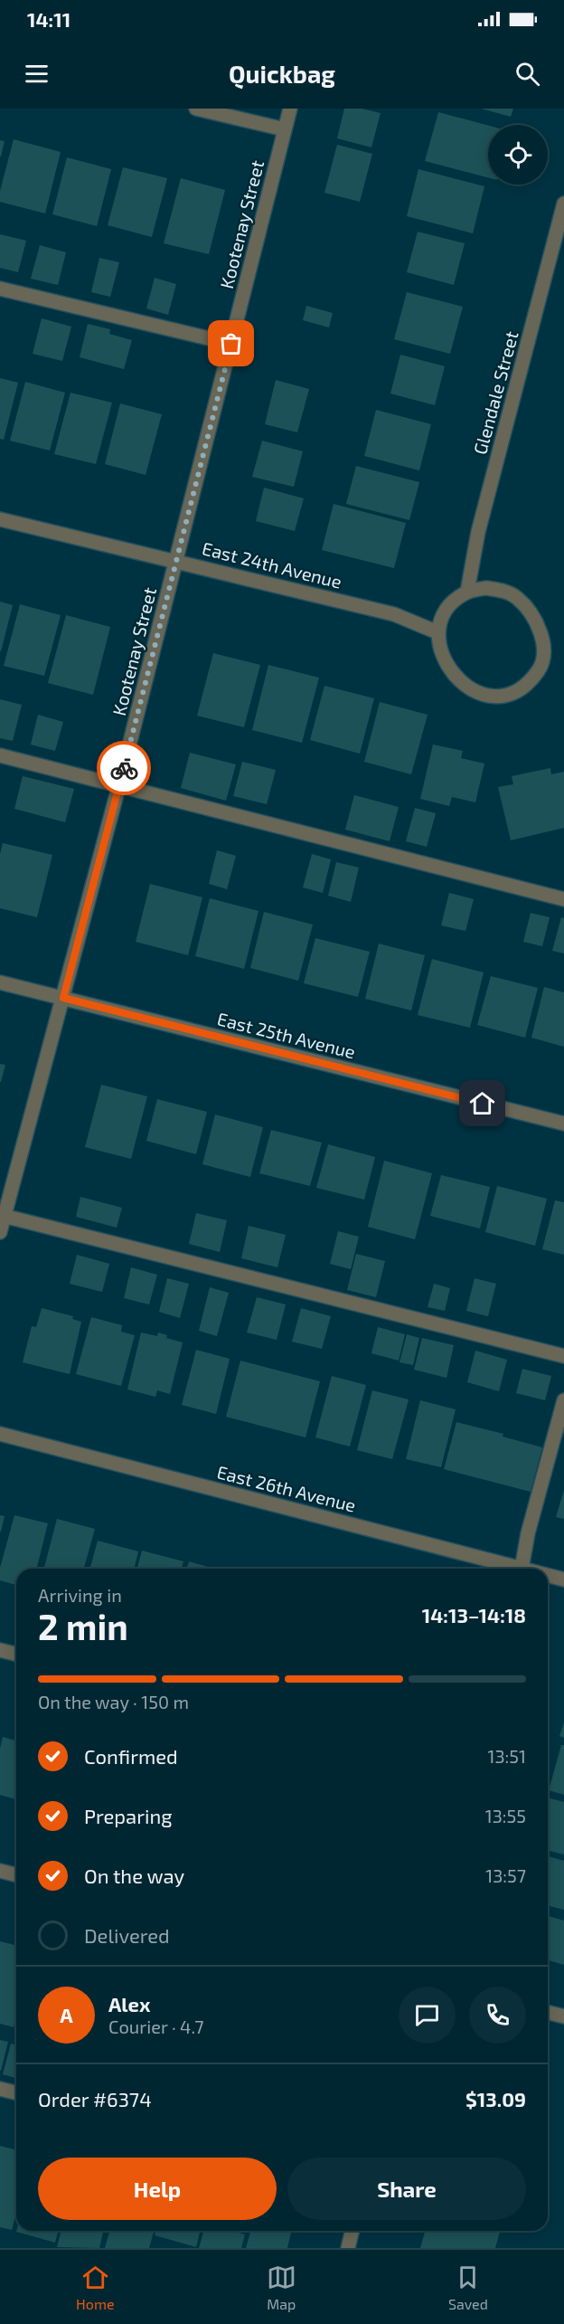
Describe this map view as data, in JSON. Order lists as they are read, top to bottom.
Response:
{
  "streets": {
    "street": [
      "Kootenay Street",
      "Glendale Street",
      "East 24th Avenue",
      "East 25th Avenue",
      "East 26th Avenue"
    ]
  },
  "crossings": [
    ["Kootenay Street", "East 24th Avenue"],
    ["Kootenay Street", "East 25th Avenue"],
    ["Glendale Street", "East 24th Avenue"]
  ],
  "page": {
    "status": "14:11",
    "header": "Quickbag",
    "heading": ["2 min", "Arriving in", "14:13–14:18"],
    "panel": [
      "Alex",
      "Courier · 4.7",
      "Order #6374",
      "$13.09"
    ],
    "bar": "On the way · 150 m",
    "list": [
      ["Confirmed", "13:51"],
      ["Preparing", "13:55"],
      ["On the way", "13:57"],
      "Delivered"
    ],
    "round": "A",
    "buttons": ["Help", "Share"],
    "tabs": ["Home", "Map", "Saved"]
  }
}
